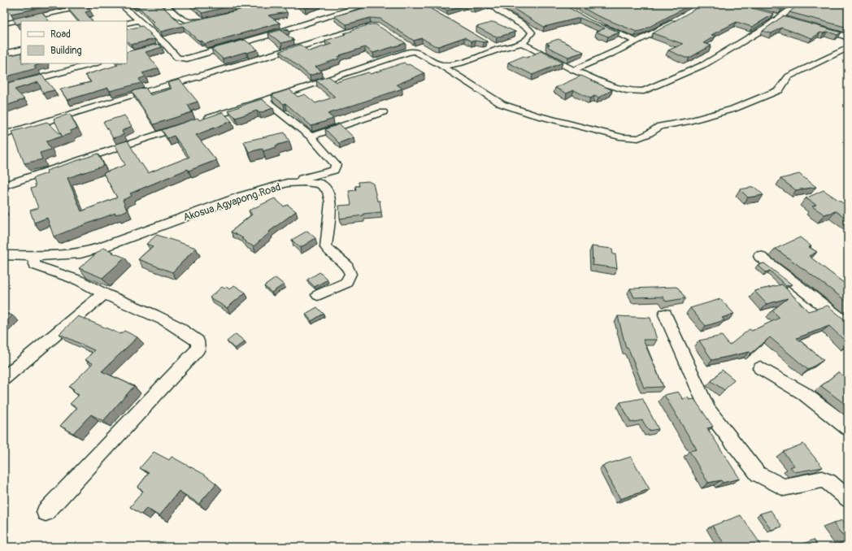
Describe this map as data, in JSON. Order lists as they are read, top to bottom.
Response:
{
  "streets": {
    "street": ["Akosua Agyapong Road"]
  },
  "legend": ["Road", "Building"]
}
